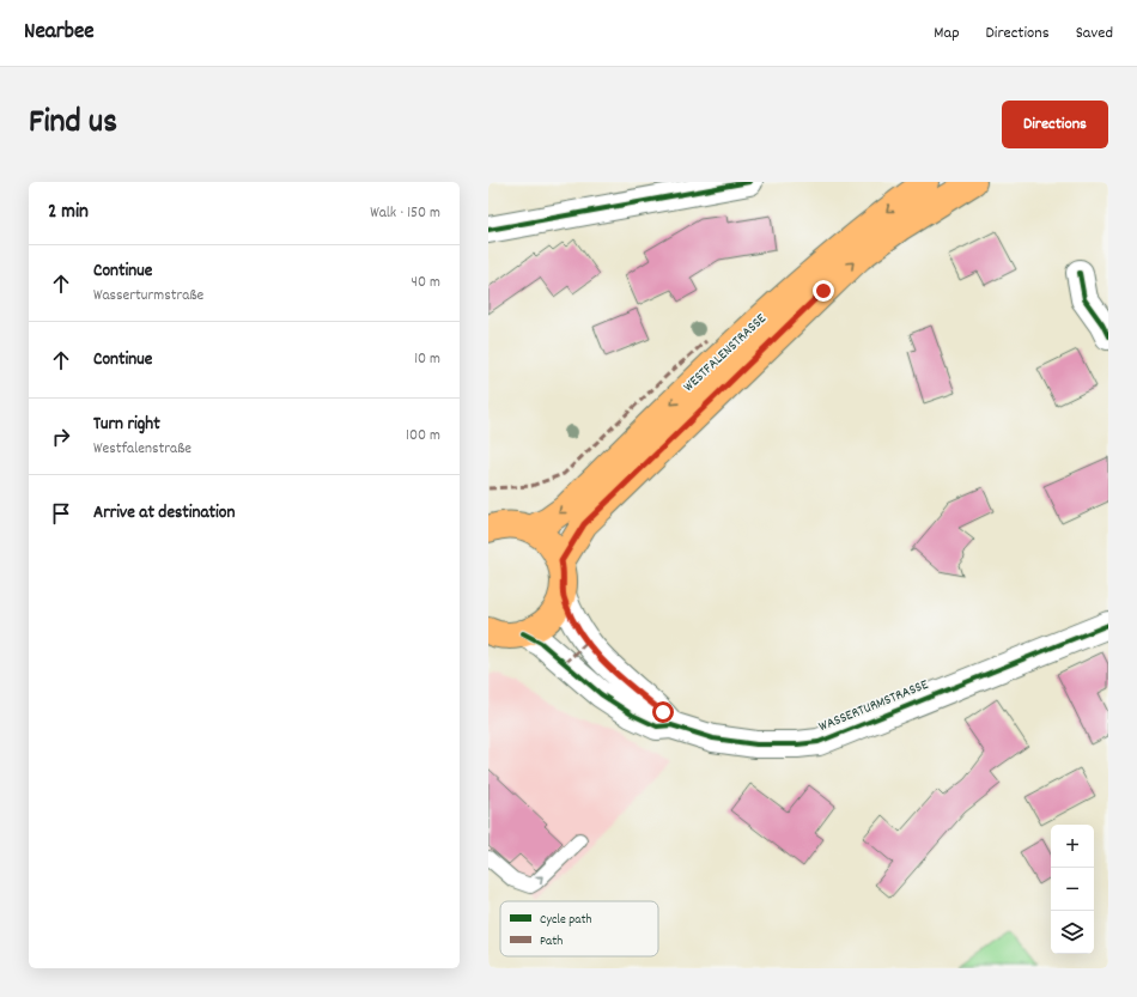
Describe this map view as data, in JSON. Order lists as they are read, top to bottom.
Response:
{
  "streets": {
    "main road": ["WESTFALENSTRASSE"],
    "street": ["WASSERTURMSTRASSE"]
  },
  "legend": ["Cycle path", "Path"],
  "page": {
    "header": "Nearbee",
    "nav": ["Map", "Directions", "Saved"],
    "title": "Find us",
    "buttons": "Directions",
    "heading": ["2 min", "Walk · 150 m"],
    "list": [
      ["Continue", "Wasserturmstraße", "40 m"],
      ["Continue", "10 m"],
      ["Turn right", "Westfalenstraße", "100 m"],
      "Arrive at destination"
    ],
    "map_buttons": ["+", "−"]
  }
}
